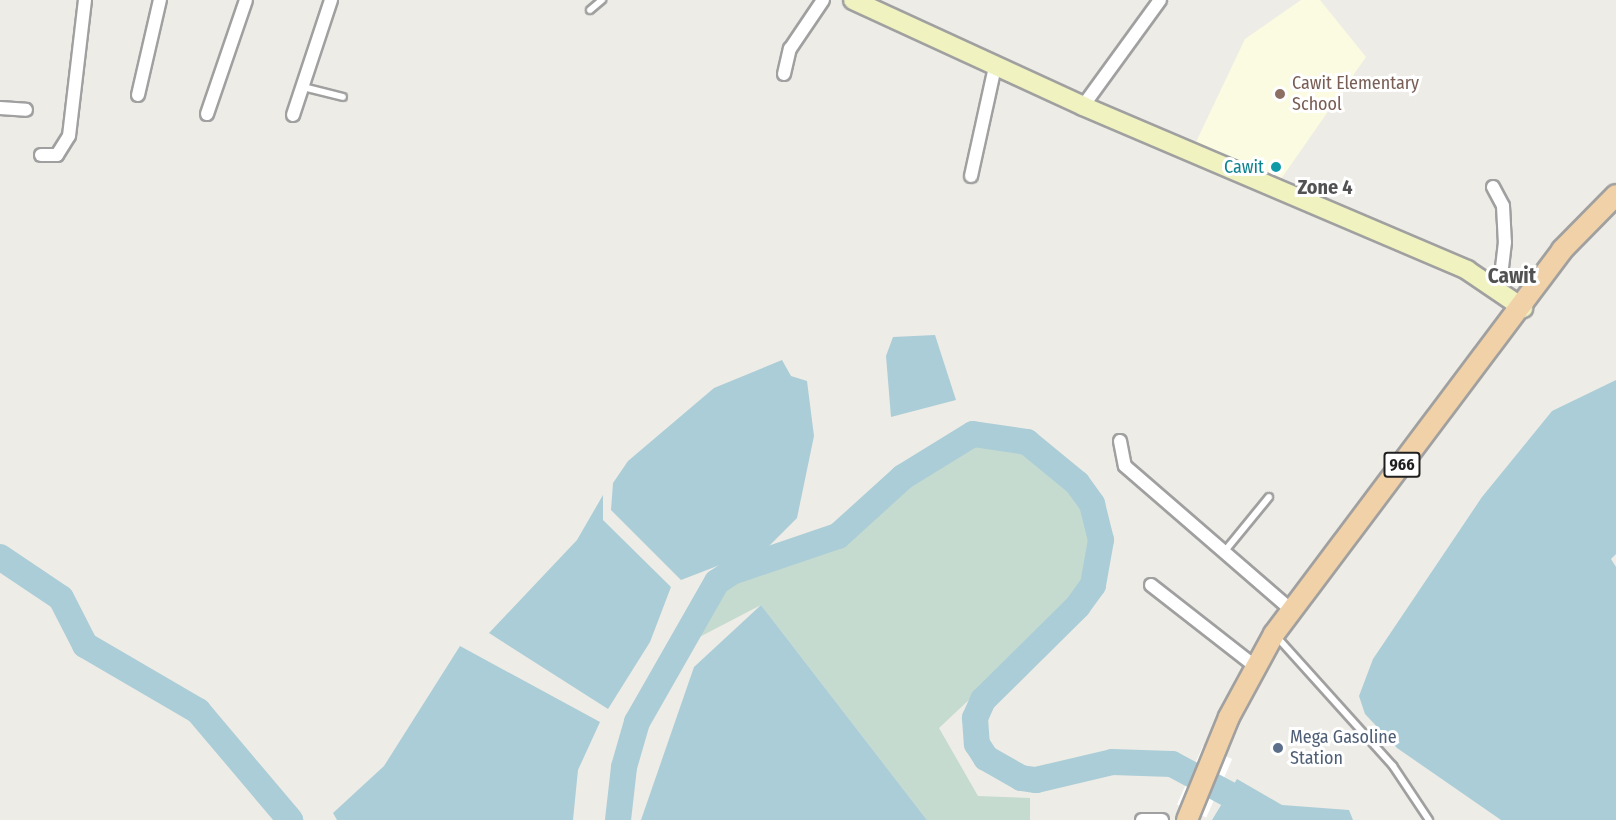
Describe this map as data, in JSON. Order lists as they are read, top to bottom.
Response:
{
  "streets": {
    "main road": ["966"]
  },
  "districts": ["Zone 4", "Cawit"],
  "places": ["Cawit Elementary School", "Cawit", "Mega Gasoline Station"]
}
